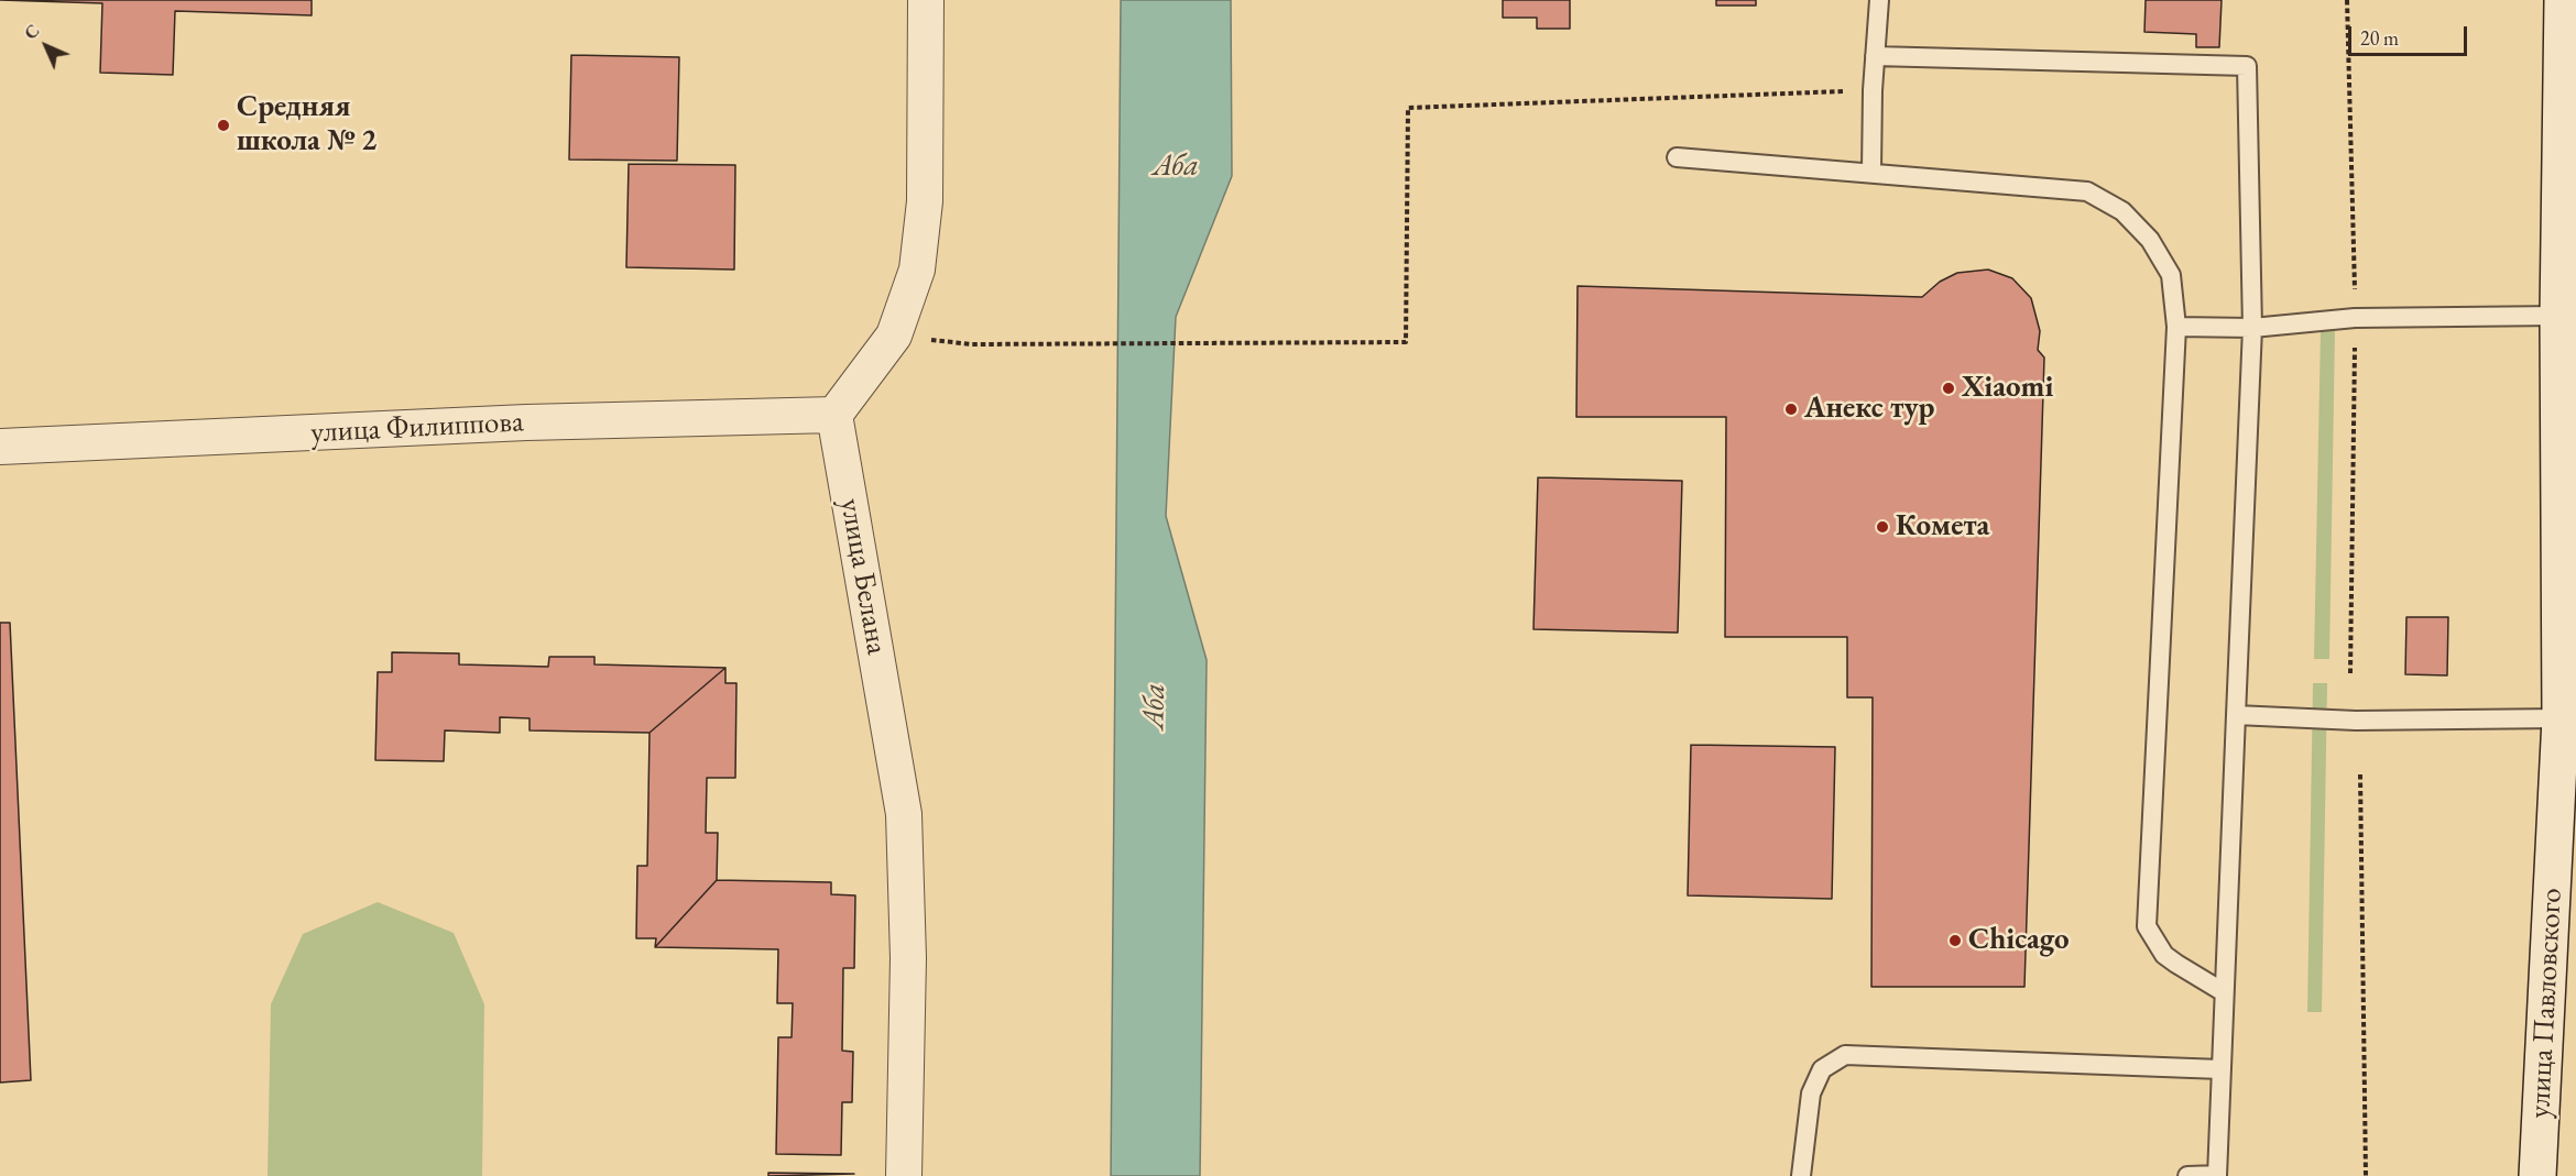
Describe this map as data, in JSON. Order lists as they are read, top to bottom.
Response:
{
  "streets": {
    "main road": ["улица Павловского"],
    "street": ["улица Филиппова", "улица Белана"]
  },
  "crossings": [
    ["улица Филиппова", "улица Белана"]
  ],
  "water": ["Аба"],
  "places": [
    "Средняя школа № 2",
    "Xiaomi",
    "Анекс тур",
    "Комета",
    "Chicago"
  ],
  "scale_bar": "20 m",
  "north": "top left"
}
